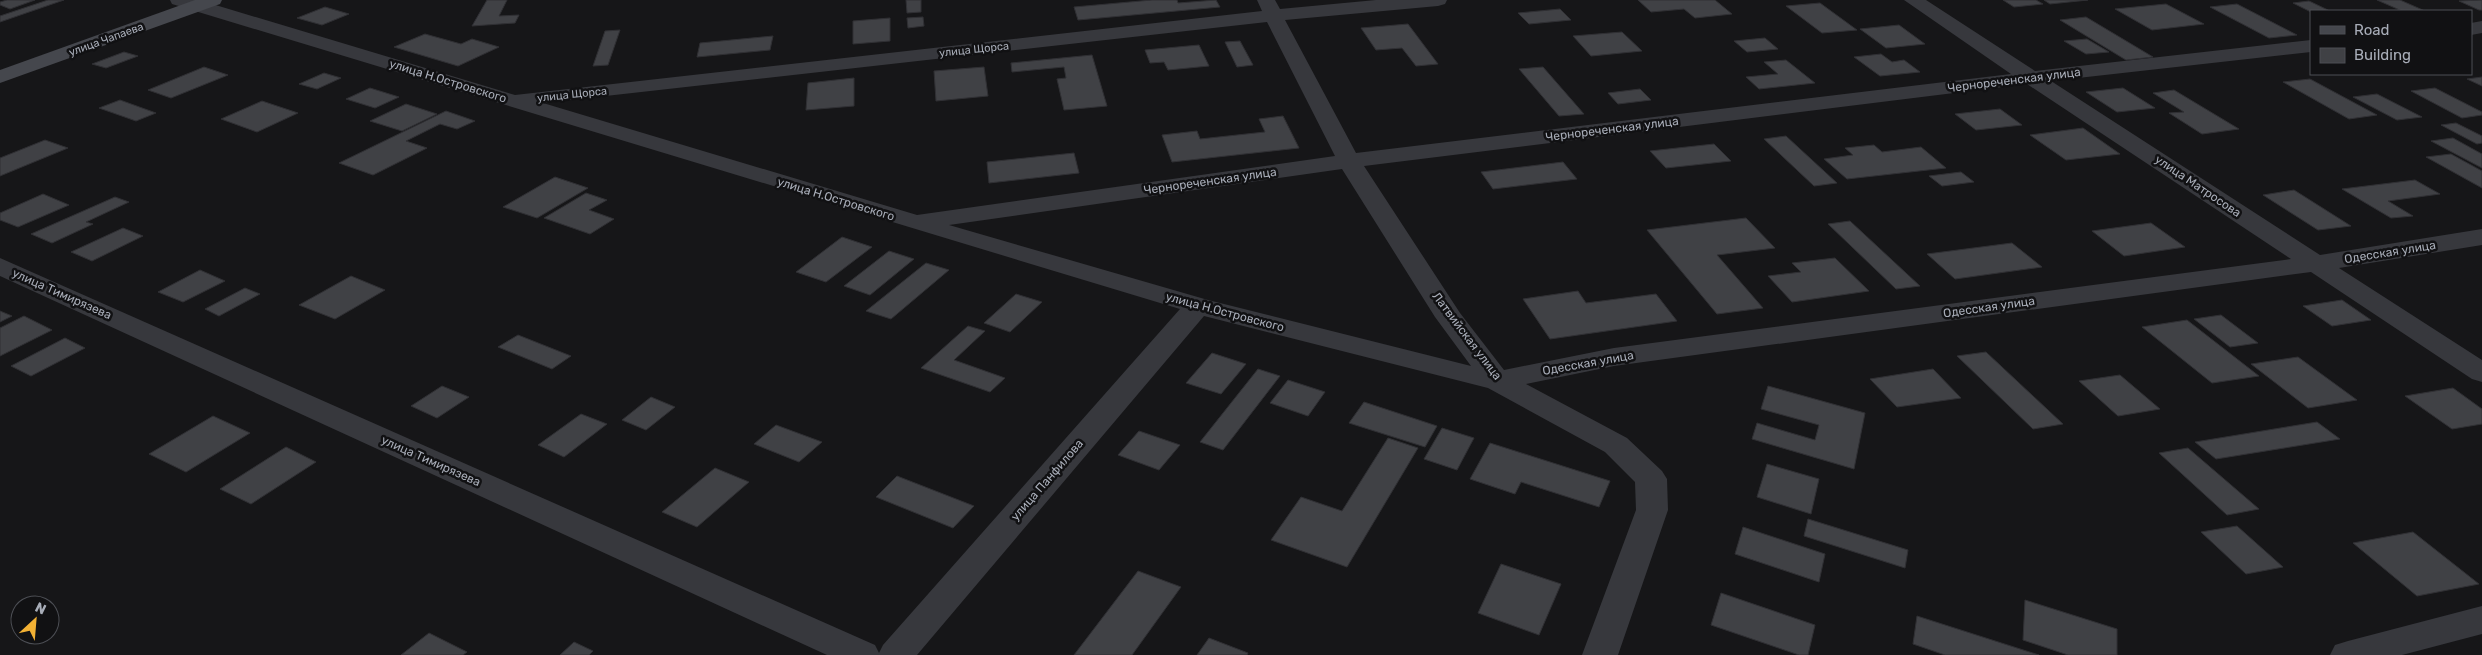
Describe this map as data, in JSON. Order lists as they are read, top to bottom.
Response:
{
  "streets": {
    "street": [
      "улица Чапаева",
      "улица Щорса",
      "Чернореченская улица",
      "улица Н.Островского",
      "улица Матросова",
      "Одесская улица",
      "улица Тимирязева",
      "Латвийская улица",
      "улица Панфилова"
    ]
  },
  "crossings": [
    ["улица Чапаева", "улица Н.Островского"],
    ["улица Щорса", "улица Н.Островского"],
    ["улица Щорса", "Латвийская улица"],
    ["Чернореченская улица", "улица Н.Островского"],
    ["Чернореченская улица", "улица Матросова"],
    ["Чернореченская улица", "Латвийская улица"],
    ["улица Н.Островского", "Одесская улица"],
    ["улица Н.Островского", "Латвийская улица"],
    ["улица Н.Островского", "улица Панфилова"],
    ["улица Матросова", "Одесская улица"],
    ["Одесская улица", "Латвийская улица"]
  ],
  "legend": ["Road", "Building"],
  "north": "top right"
}
